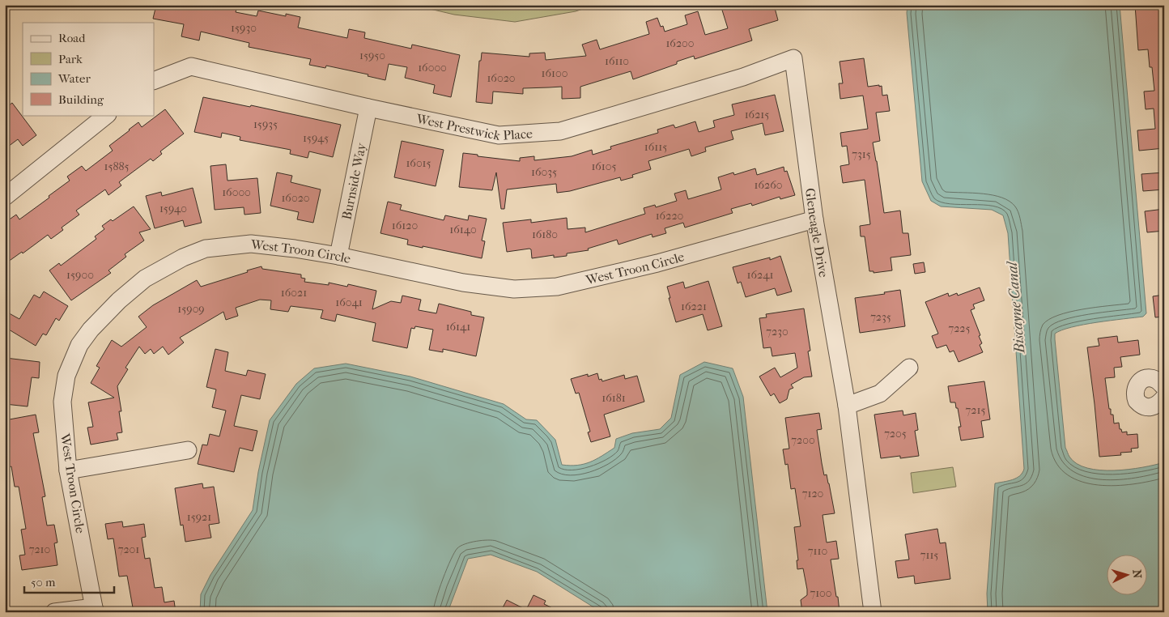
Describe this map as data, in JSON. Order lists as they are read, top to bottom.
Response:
{
  "streets": {
    "street": [
      "West Prestwick Place",
      "Burnside Way",
      "Gleneagle Drive",
      "West Troon Circle"
    ]
  },
  "crossings": [
    ["West Prestwick Place", "Burnside Way"],
    ["West Prestwick Place", "Gleneagle Drive"],
    ["Burnside Way", "West Troon Circle"],
    ["Gleneagle Drive", "West Troon Circle"]
  ],
  "water": ["Biscayne Canal"],
  "house_numbers": [
    "15930",
    "16200",
    "15950",
    "16110",
    "16000",
    "16100",
    "16020",
    "16215",
    "15935",
    "15945",
    "16115",
    "7315",
    "16015",
    "15885",
    "16105",
    "16035",
    "16260",
    "16000",
    "16020",
    "15940",
    "16220",
    "16120",
    "16140",
    "16180",
    "15900",
    "16241",
    "16021",
    "16041",
    "16221",
    "15909",
    "7235",
    "16141",
    "7225",
    "7230",
    "16181",
    "7215",
    "7205",
    "7200",
    "7120",
    "15921",
    "7210",
    "7201",
    "7110",
    "7115",
    "7100"
  ],
  "legend": [
    "Road",
    "Park",
    "Water",
    "Building"
  ],
  "scale_bar": "50 m",
  "north": "right"
}
